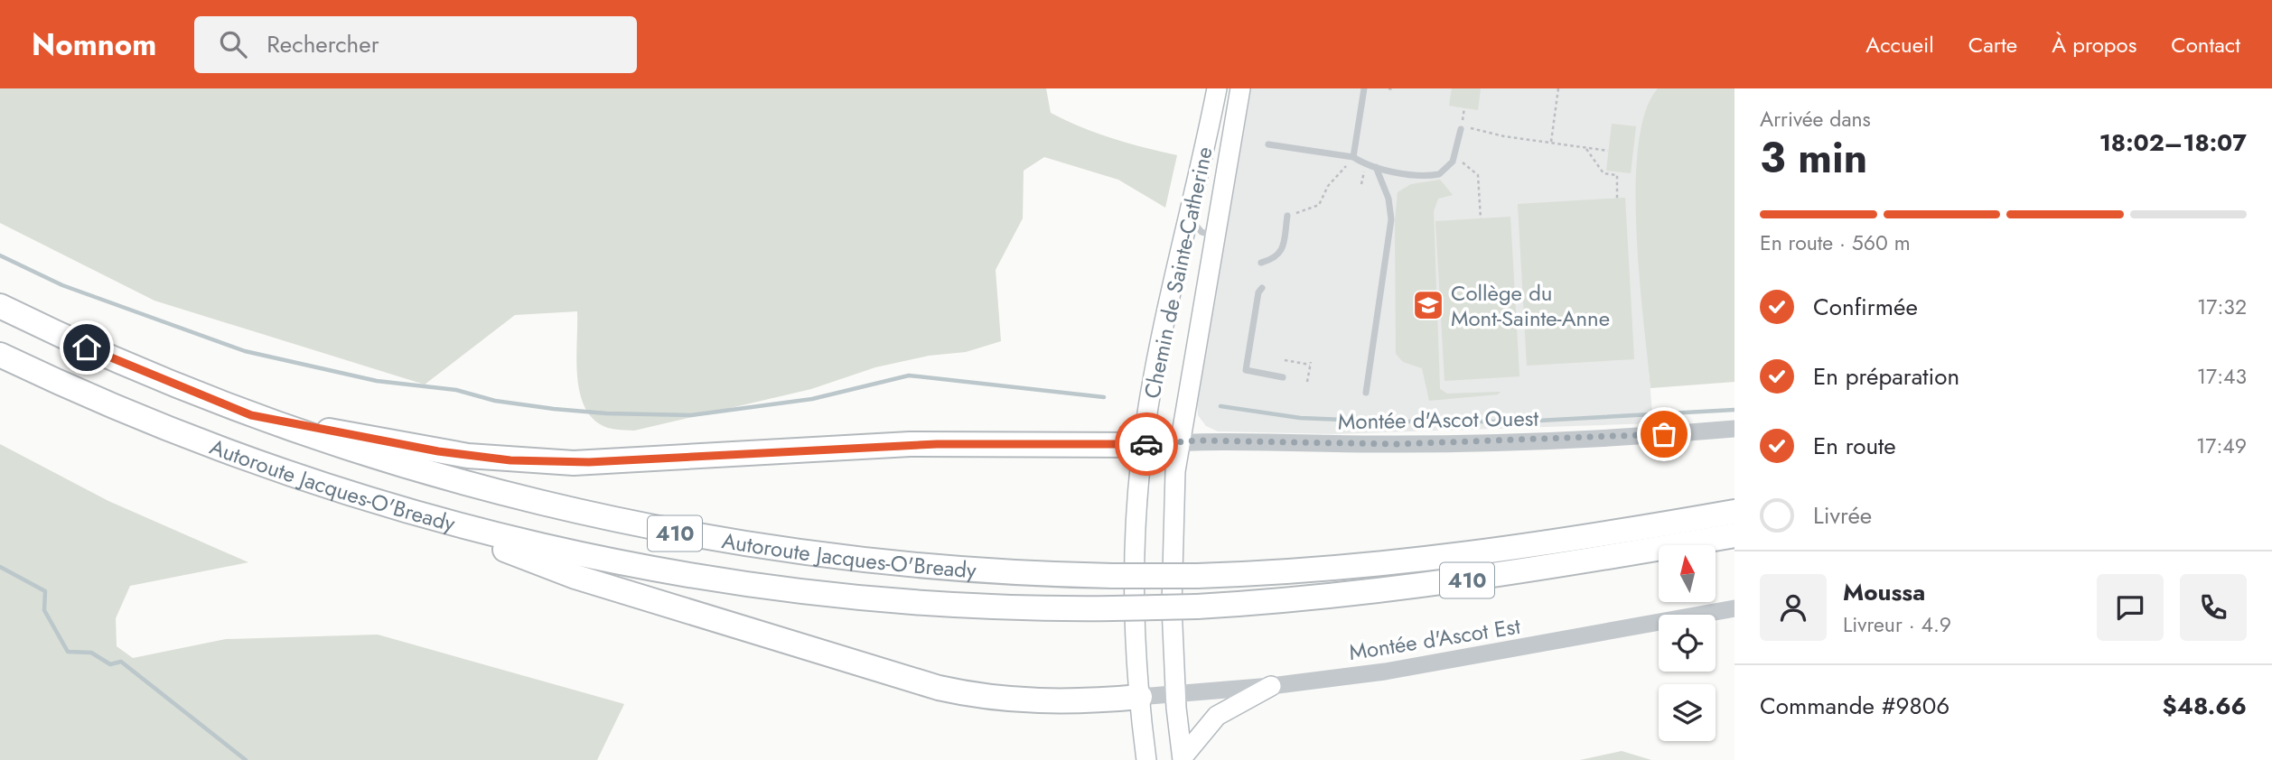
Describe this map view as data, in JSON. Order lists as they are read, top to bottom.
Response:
{
  "streets": {
    "highway": ["Autoroute Jacques-O'Bready", "410"],
    "main road": ["Chemin de Sainte-Catherine"],
    "street": ["Montée d'Ascot Ouest", "Montée d'Ascot Est"]
  },
  "crossings": [
    ["Chemin de Sainte-Catherine", "Montée d'Ascot Ouest"],
    ["Chemin de Sainte-Catherine", "Montée d'Ascot Est"]
  ],
  "places": {
    "school or university": ["Collège du Mont-Sainte-Anne"]
  },
  "north": "top",
  "page": {
    "header": "Nomnom",
    "search": "Rechercher",
    "nav": [
      "Accueil",
      "Carte",
      "À propos",
      "Contact"
    ],
    "heading": ["3 min", "Arrivée dans", "18:02–18:07"],
    "panel": [
      "Moussa",
      "Livreur · 4.9",
      "Commande #9806",
      "$48.66"
    ],
    "bar": "En route · 560 m",
    "list": [
      ["Confirmée", "17:32"],
      ["En préparation", "17:43"],
      ["En route", "17:49"],
      "Livrée"
    ]
  }
}
